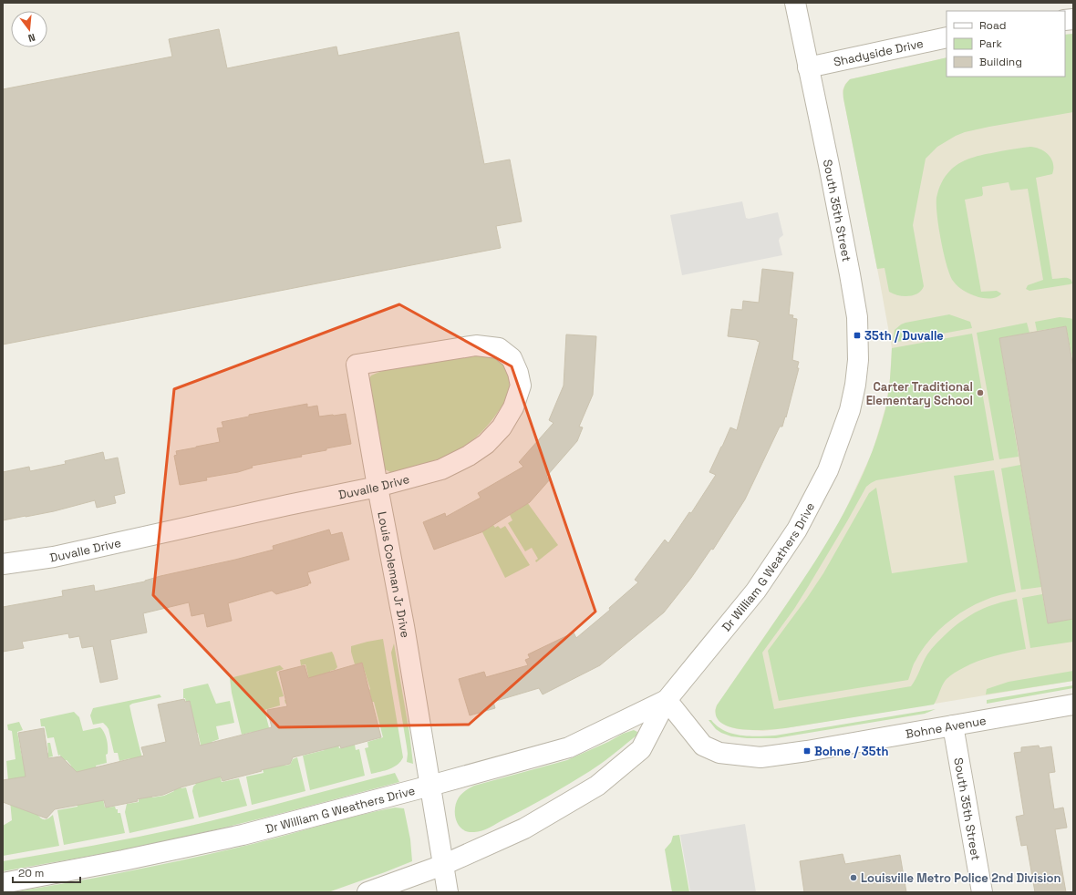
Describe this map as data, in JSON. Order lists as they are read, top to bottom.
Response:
{
  "streets": {
    "street": [
      "Shadyside Drive",
      "South 35th Street",
      "Duvalle Drive",
      "Dr William G Weathers Drive",
      "Louis Coleman Jr Drive",
      "Bohne Avenue"
    ]
  },
  "crossings": [
    ["Shadyside Drive", "South 35th Street"],
    ["South 35th Street", "Dr William G Weathers Drive"],
    ["South 35th Street", "Bohne Avenue"],
    ["Duvalle Drive", "Louis Coleman Jr Drive"],
    ["Dr William G Weathers Drive", "Louis Coleman Jr Drive"],
    ["Dr William G Weathers Drive", "Bohne Avenue"]
  ],
  "places": {
    "transit": ["35th / Duvalle", "Bohne / 35th"],
    "other": ["Carter Traditional Elementary School", "Louisville Metro Police 2nd Division"]
  },
  "legend": ["Road", "Park", "Building"],
  "scale_bar": "20 m",
  "north": "bottom"
}
